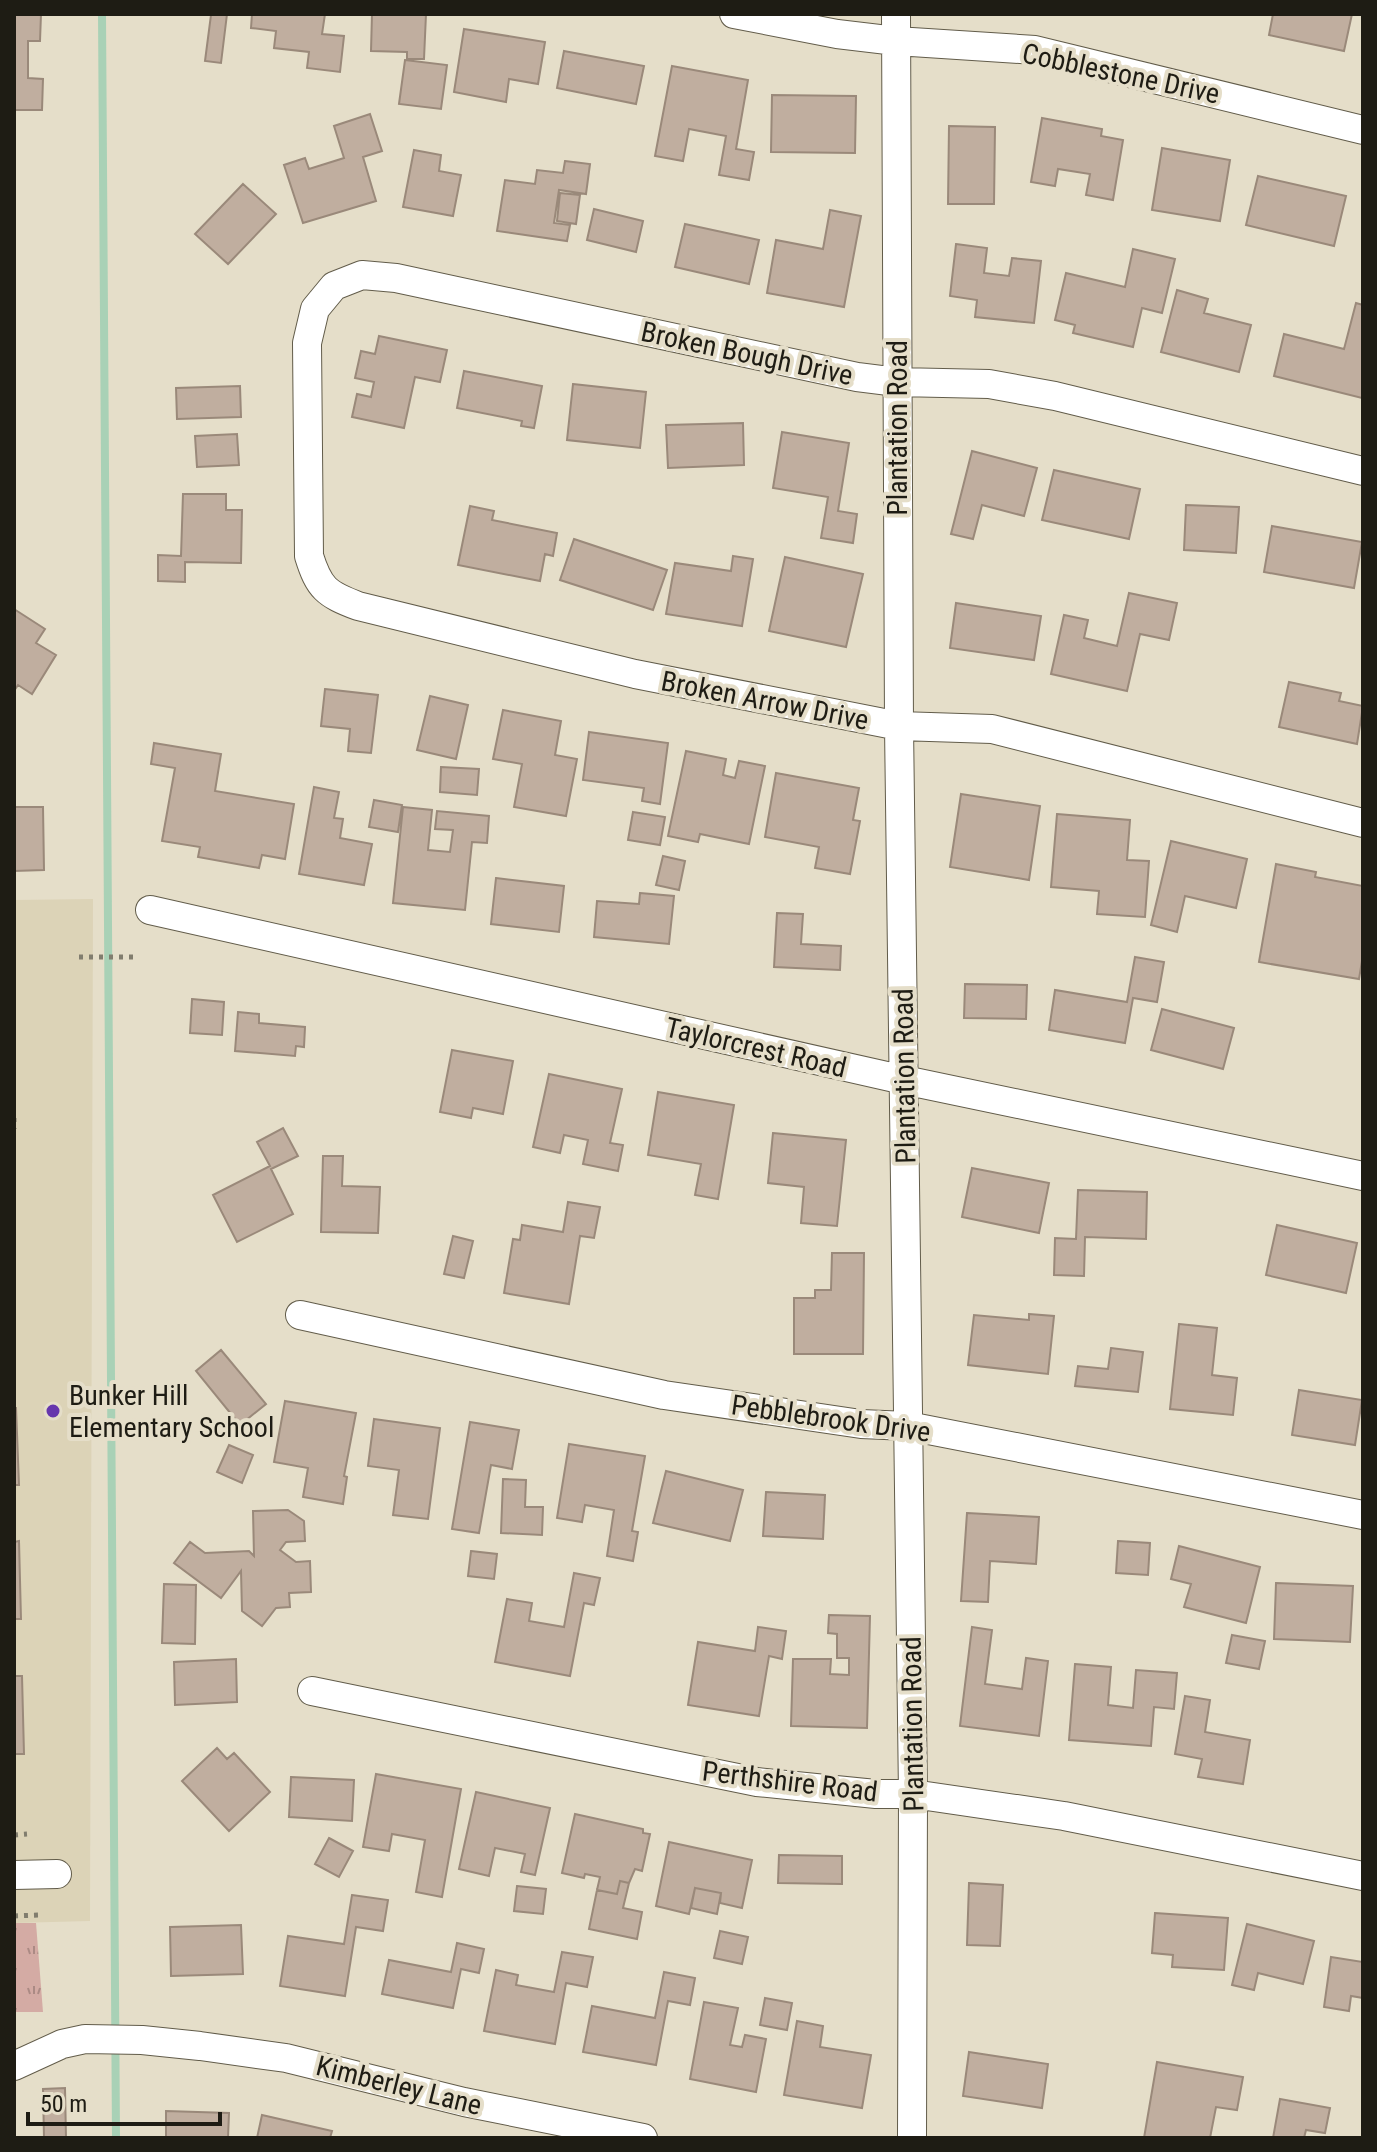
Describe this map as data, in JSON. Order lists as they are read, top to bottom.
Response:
{
  "streets": {
    "street": [
      "Cobblestone Drive",
      "Broken Bough Drive",
      "Plantation Road",
      "Broken Arrow Drive",
      "Taylorcrest Road",
      "Pebblebrook Drive",
      "Perthshire Road",
      "Kimberley Lane"
    ]
  },
  "crossings": [
    ["Cobblestone Drive", "Plantation Road"],
    ["Broken Bough Drive", "Plantation Road"],
    ["Broken Bough Drive", "Broken Arrow Drive"],
    ["Plantation Road", "Broken Arrow Drive"],
    ["Plantation Road", "Taylorcrest Road"],
    ["Plantation Road", "Pebblebrook Drive"],
    ["Plantation Road", "Perthshire Road"]
  ],
  "places": ["Bunker Hill Elementary School"],
  "scale_bar": "50 m"
}
